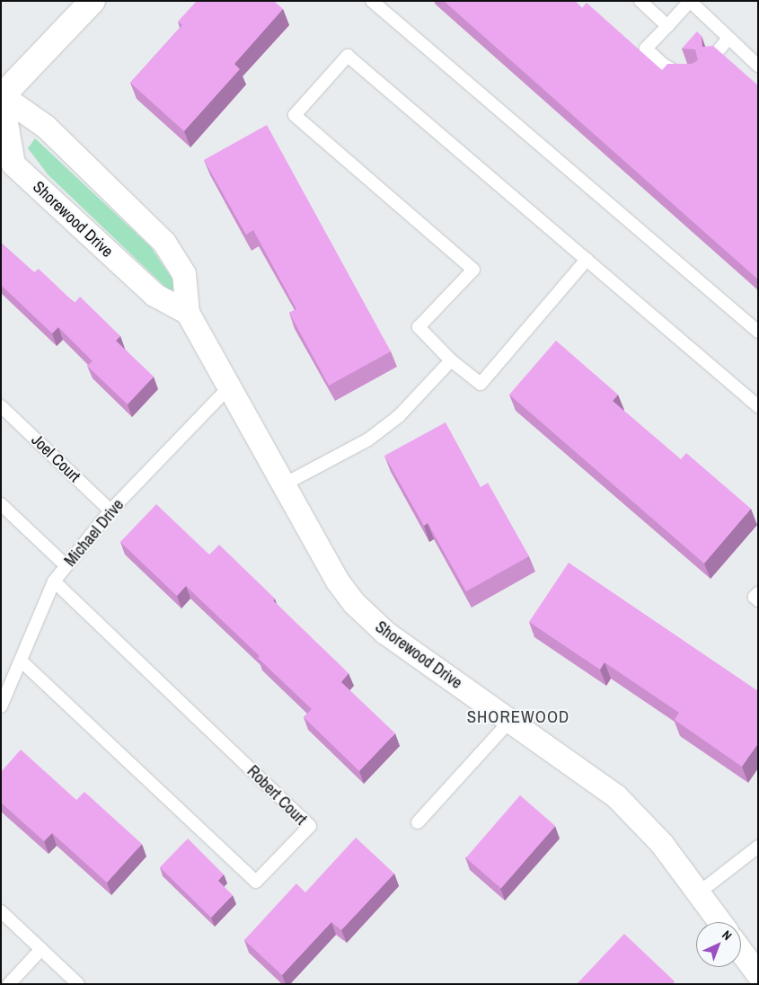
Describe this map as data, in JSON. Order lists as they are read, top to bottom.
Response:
{
  "streets": {
    "street": ["Shorewood Drive"],
    "lane": ["Joel Court", "Michael Drive", "Robert Court"]
  },
  "crossings": [
    ["Shorewood Drive", "Michael Drive"],
    ["Joel Court", "Michael Drive"],
    ["Michael Drive", "Robert Court"]
  ],
  "districts": ["SHOREWOOD"],
  "north": "top right"
}
